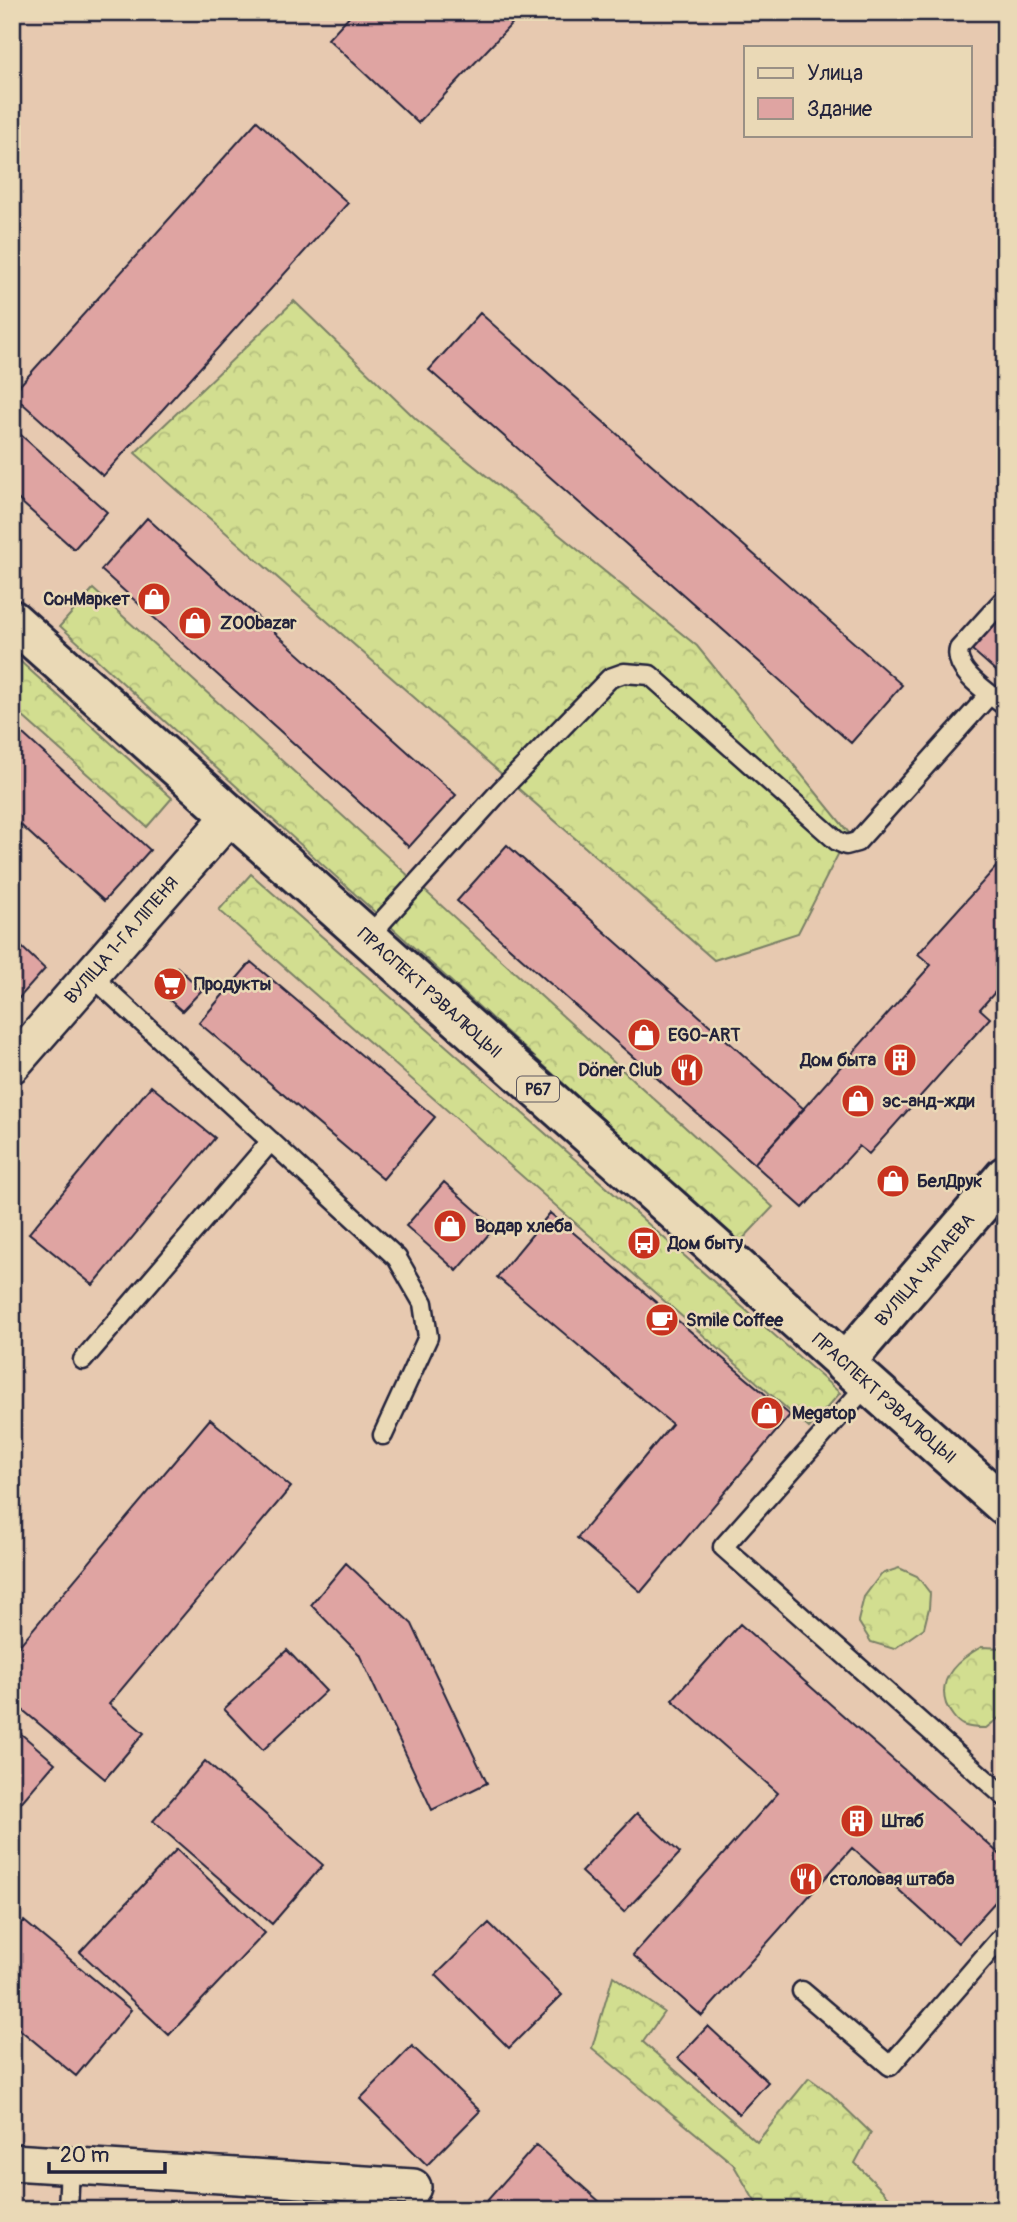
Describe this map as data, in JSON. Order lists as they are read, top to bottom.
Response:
{
  "streets": {
    "main road": ["ПРАСПЕКТ РЭВАЛЮЦЫІ", "Р67", "ВУЛІЦА ЧАПАЕВА"],
    "street": ["ВУЛІЦА 1-ГА ЛІПЕНЯ"]
  },
  "crossings": [
    ["ВУЛІЦА 1-ГА ЛІПЕНЯ", "ПРАСПЕКТ РЭВАЛЮЦЫІ"],
    ["ПРАСПЕКТ РЭВАЛЮЦЫІ", "ВУЛІЦА ЧАПАЕВА"]
  ],
  "places": {
    "shop": [
      "СонМаркет",
      "ZOObazar",
      "EGO-ART",
      "эс-анд-жди",
      "БелДрук",
      "Водар хлеба",
      "Megatop"
    ],
    "supermarket": ["Продукты"],
    "building": ["Дом быта", "Штаб"],
    "restaurant": ["Döner Club", "столовая штаба"],
    "bus stop": ["Дом быту"],
    "cafe": ["Smile Coffee"]
  },
  "legend": ["Улица", "Здание"],
  "scale_bar": "20 m"
}
